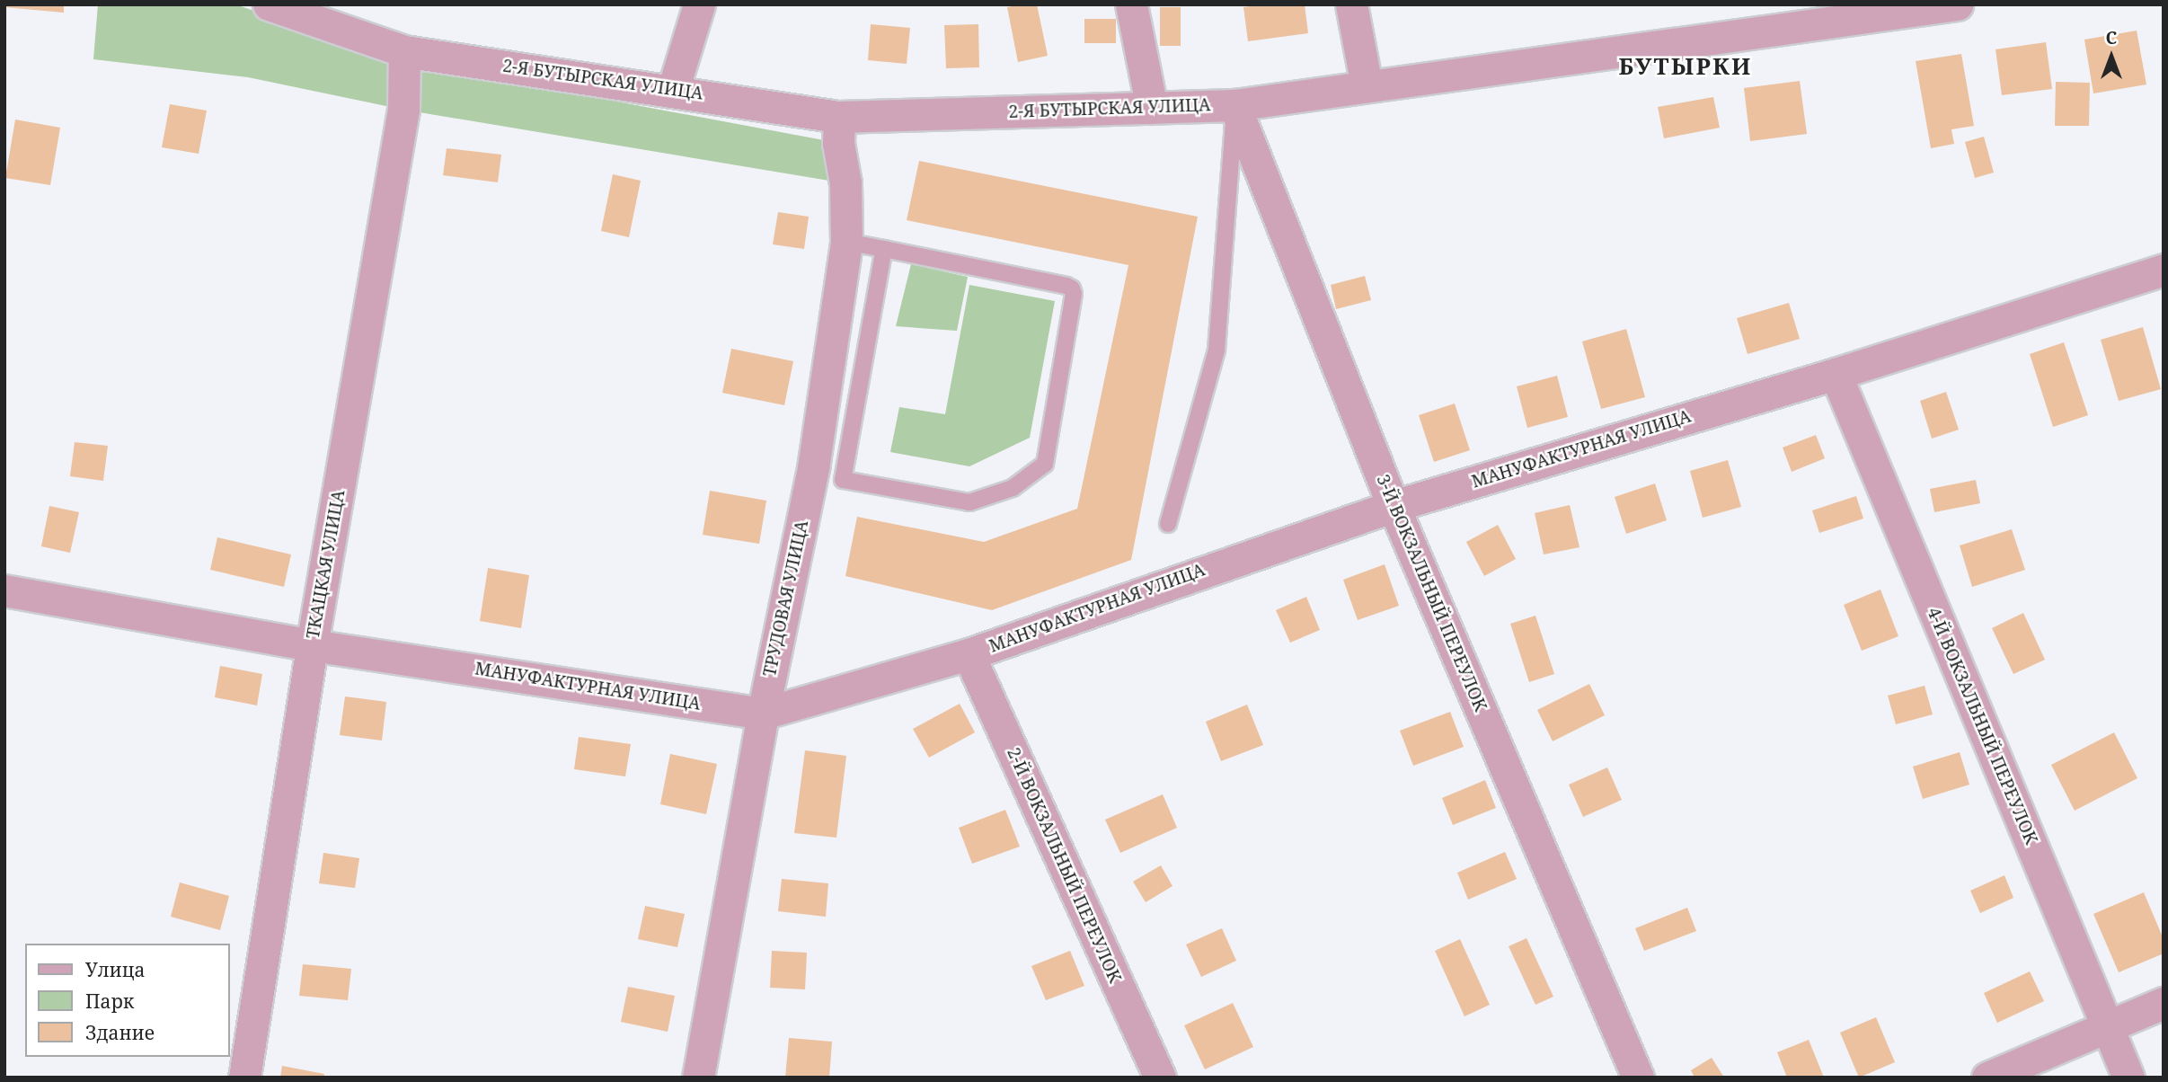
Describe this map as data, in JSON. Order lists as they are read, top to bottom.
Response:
{
  "streets": {
    "street": [
      "2-Я БУТЫРСКАЯ УЛИЦА",
      "МАНУФАКТУРНАЯ УЛИЦА",
      "ТКАЦКАЯ УЛИЦА",
      "3-Й ВОКЗАЛЬНЫЙ ПЕРЕУЛОК",
      "ТРУДОВАЯ УЛИЦА",
      "4-Й ВОКЗАЛЬНЫЙ ПЕРЕУЛОК",
      "2-Й ВОКЗАЛЬНЫЙ ПЕРЕУЛОК"
    ]
  },
  "crossings": [
    ["2-Я БУТЫРСКАЯ УЛИЦА", "ТКАЦКАЯ УЛИЦА"],
    ["2-Я БУТЫРСКАЯ УЛИЦА", "3-Й ВОКЗАЛЬНЫЙ ПЕРЕУЛОК"],
    ["2-Я БУТЫРСКАЯ УЛИЦА", "ТРУДОВАЯ УЛИЦА"],
    ["МАНУФАКТУРНАЯ УЛИЦА", "ТКАЦКАЯ УЛИЦА"],
    ["МАНУФАКТУРНАЯ УЛИЦА", "3-Й ВОКЗАЛЬНЫЙ ПЕРЕУЛОК"],
    ["МАНУФАКТУРНАЯ УЛИЦА", "ТРУДОВАЯ УЛИЦА"],
    ["МАНУФАКТУРНАЯ УЛИЦА", "4-Й ВОКЗАЛЬНЫЙ ПЕРЕУЛОК"],
    ["МАНУФАКТУРНАЯ УЛИЦА", "2-Й ВОКЗАЛЬНЫЙ ПЕРЕУЛОК"]
  ],
  "districts": ["БУТЫРКИ"],
  "legend": ["Улица", "Парк", "Здание"],
  "north": "top"
}
